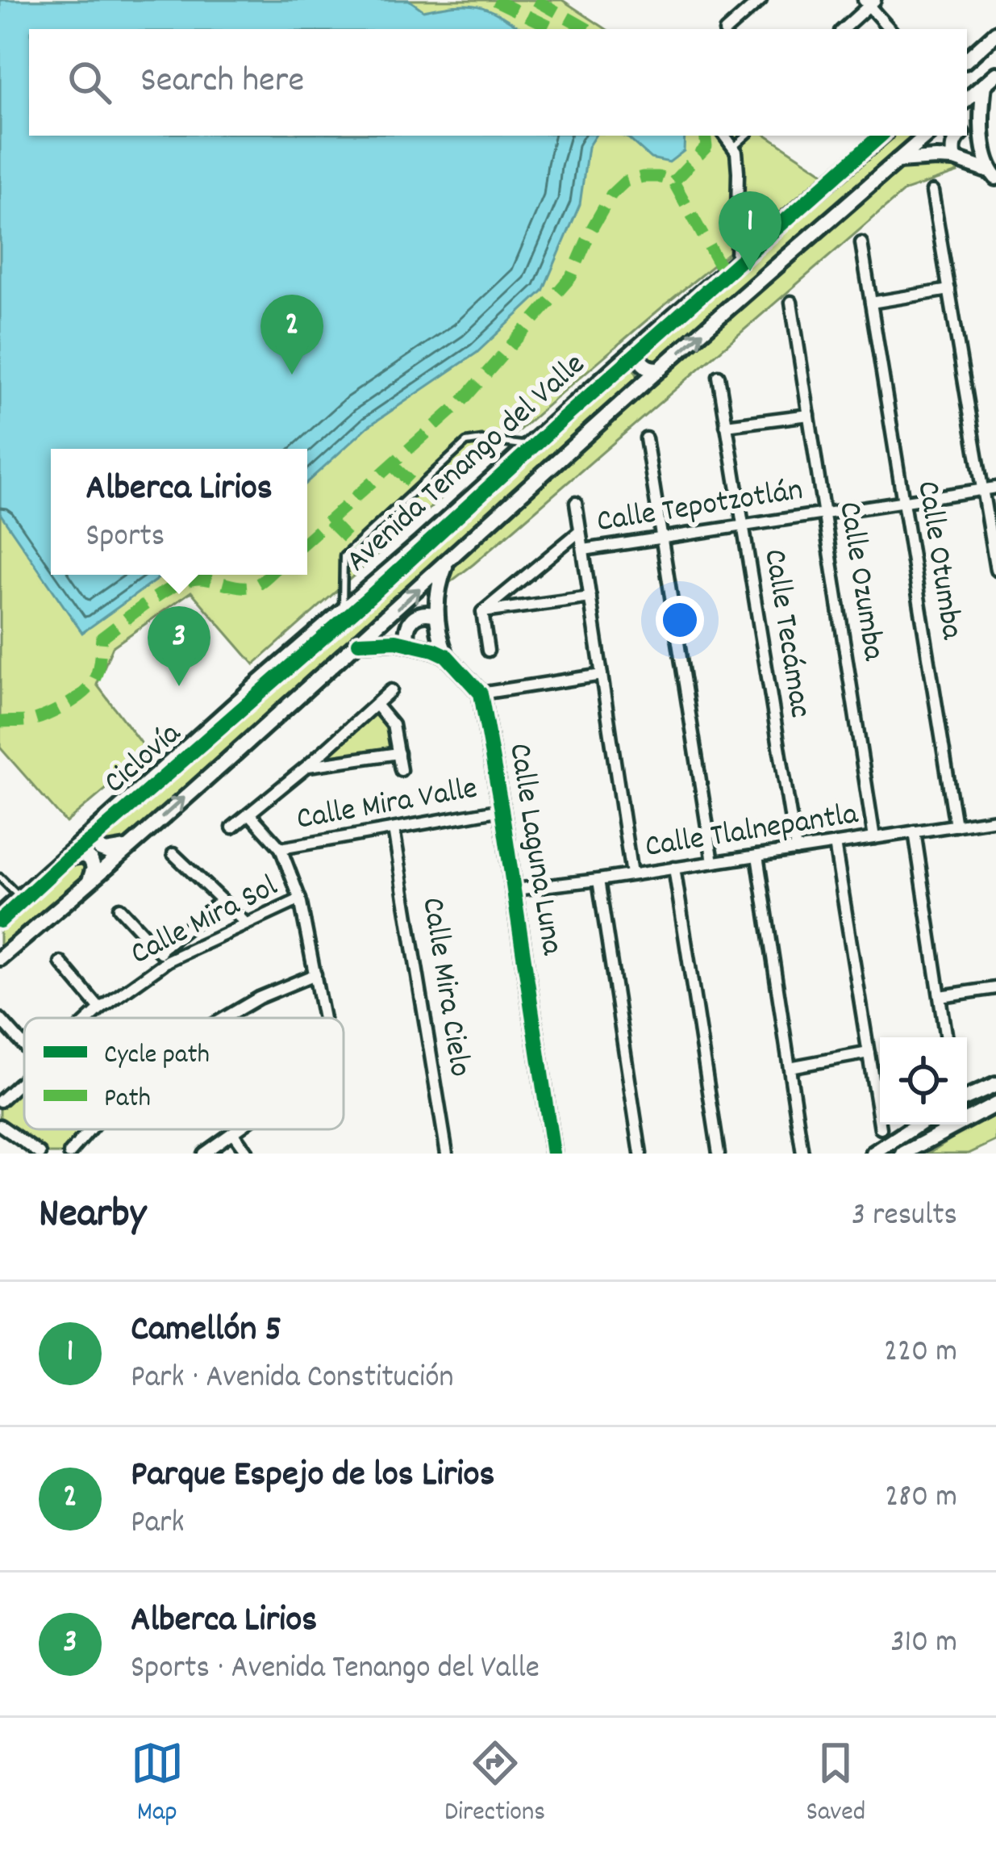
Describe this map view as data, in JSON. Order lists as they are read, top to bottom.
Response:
{
  "streets": {
    "main road": ["Avenida Tenango del Valle", "Calle Laguna Luna"],
    "street": [
      "Calle Tepotzotlán",
      "Calle Otumba",
      "Calle Ozumba",
      "Calle Tecámac",
      "Calle Mira Valle",
      "Calle Tlalnepantla",
      "Calle Mira Sol",
      "Calle Mira Cielo"
    ],
    "cycle path": ["Ciclovía"]
  },
  "crossings": [
    ["Calle Tepotzotlán", "Calle Otumba"],
    ["Calle Tepotzotlán", "Calle Ozumba"],
    ["Calle Tepotzotlán", "Calle Tecámac"],
    ["Calle Otumba", "Calle Tlalnepantla"],
    ["Calle Ozumba", "Calle Tlalnepantla"],
    ["Calle Tecámac", "Calle Tlalnepantla"],
    ["Calle Mira Valle", "Calle Laguna Luna"],
    ["Calle Mira Valle", "Calle Mira Cielo"],
    ["Calle Tlalnepantla", "Calle Laguna Luna"]
  ],
  "legend": ["Cycle path", "Path"],
  "page": {
    "search": "Search here",
    "pins": ["1", "2", "3"],
    "popup": ["Alberca Lirios", "Sports"],
    "heading": ["Nearby", "3 results"],
    "list": [
      {
        "mark": "1",
        "name": "Camellón 5",
        "note": "Park · Avenida Constitución",
        "value": "220 m"
      },
      {
        "mark": "2",
        "name": "Parque Espejo de los Lirios",
        "note": "Park",
        "value": "280 m"
      },
      {
        "mark": "3",
        "name": "Alberca Lirios",
        "note": "Sports · Avenida Tenango del Valle",
        "value": "310 m"
      }
    ],
    "nav": ["Map", "Directions", "Saved"]
  }
}
